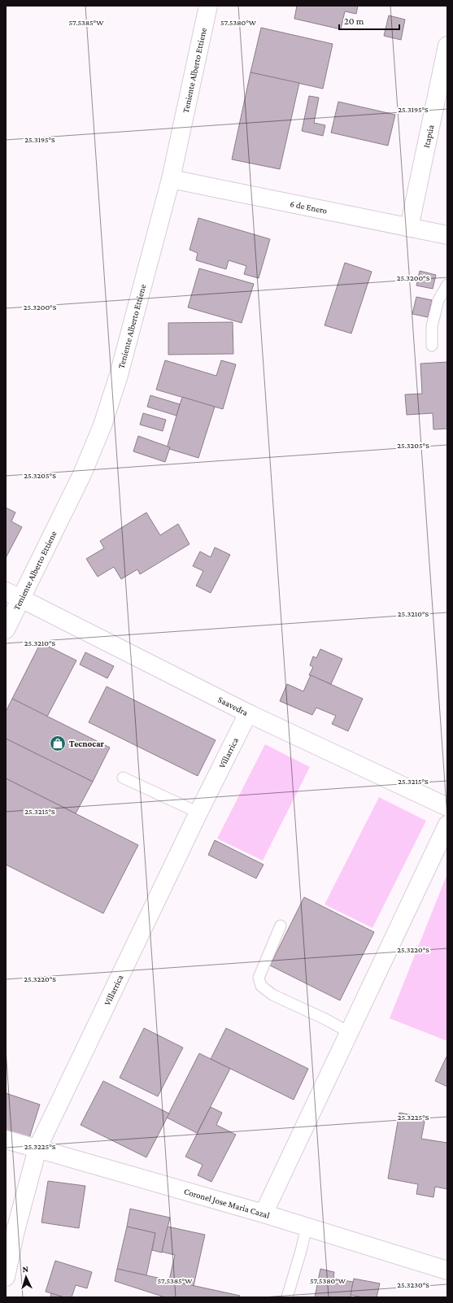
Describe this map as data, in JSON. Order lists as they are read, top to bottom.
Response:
{
  "streets": {
    "street": [
      "Teniente Alberto Ettiene",
      "Itapúa",
      "6 de Enero",
      "Saavedra",
      "Villarrica",
      "Coronel Jose Maria Cazal"
    ]
  },
  "crossings": [
    ["Teniente Alberto Ettiene", "6 de Enero"],
    ["Teniente Alberto Ettiene", "Saavedra"],
    ["Itapúa", "6 de Enero"],
    ["Saavedra", "Villarrica"],
    ["Villarrica", "Coronel Jose Maria Cazal"]
  ],
  "places": {
    "shop": ["Tecnocar"]
  },
  "scale_bar": "20 m",
  "north": "top",
  "coordinates": [
    "57.5385°W",
    "57.5380°W",
    "25.3195°S",
    "25.3200°S",
    "25.3205°S",
    "25.3210°S",
    "25.3215°S",
    "25.3220°S",
    "25.3225°S",
    "25.3230°S"
  ]
}
